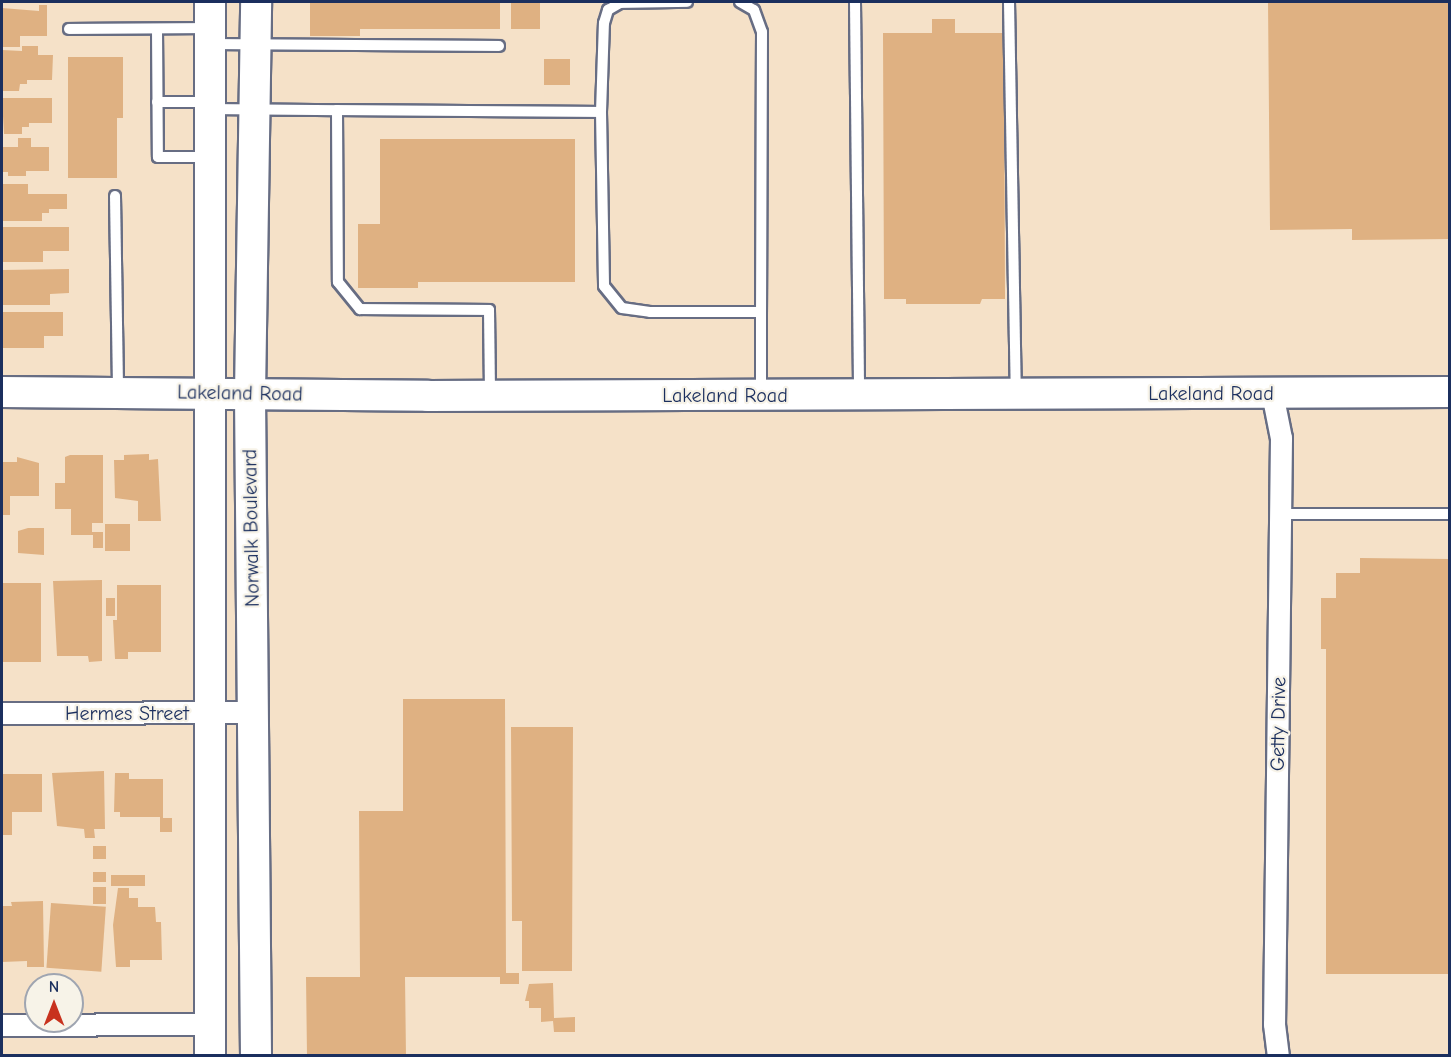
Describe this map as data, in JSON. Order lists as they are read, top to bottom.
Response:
{
  "streets": {
    "main road": ["Lakeland Road", "Norwalk Boulevard"],
    "street": ["Hermes Street", "Getty Drive"]
  },
  "crossings": [
    ["Lakeland Road", "Norwalk Boulevard"],
    ["Lakeland Road", "Getty Drive"],
    ["Norwalk Boulevard", "Hermes Street"]
  ],
  "north": "top"
}
